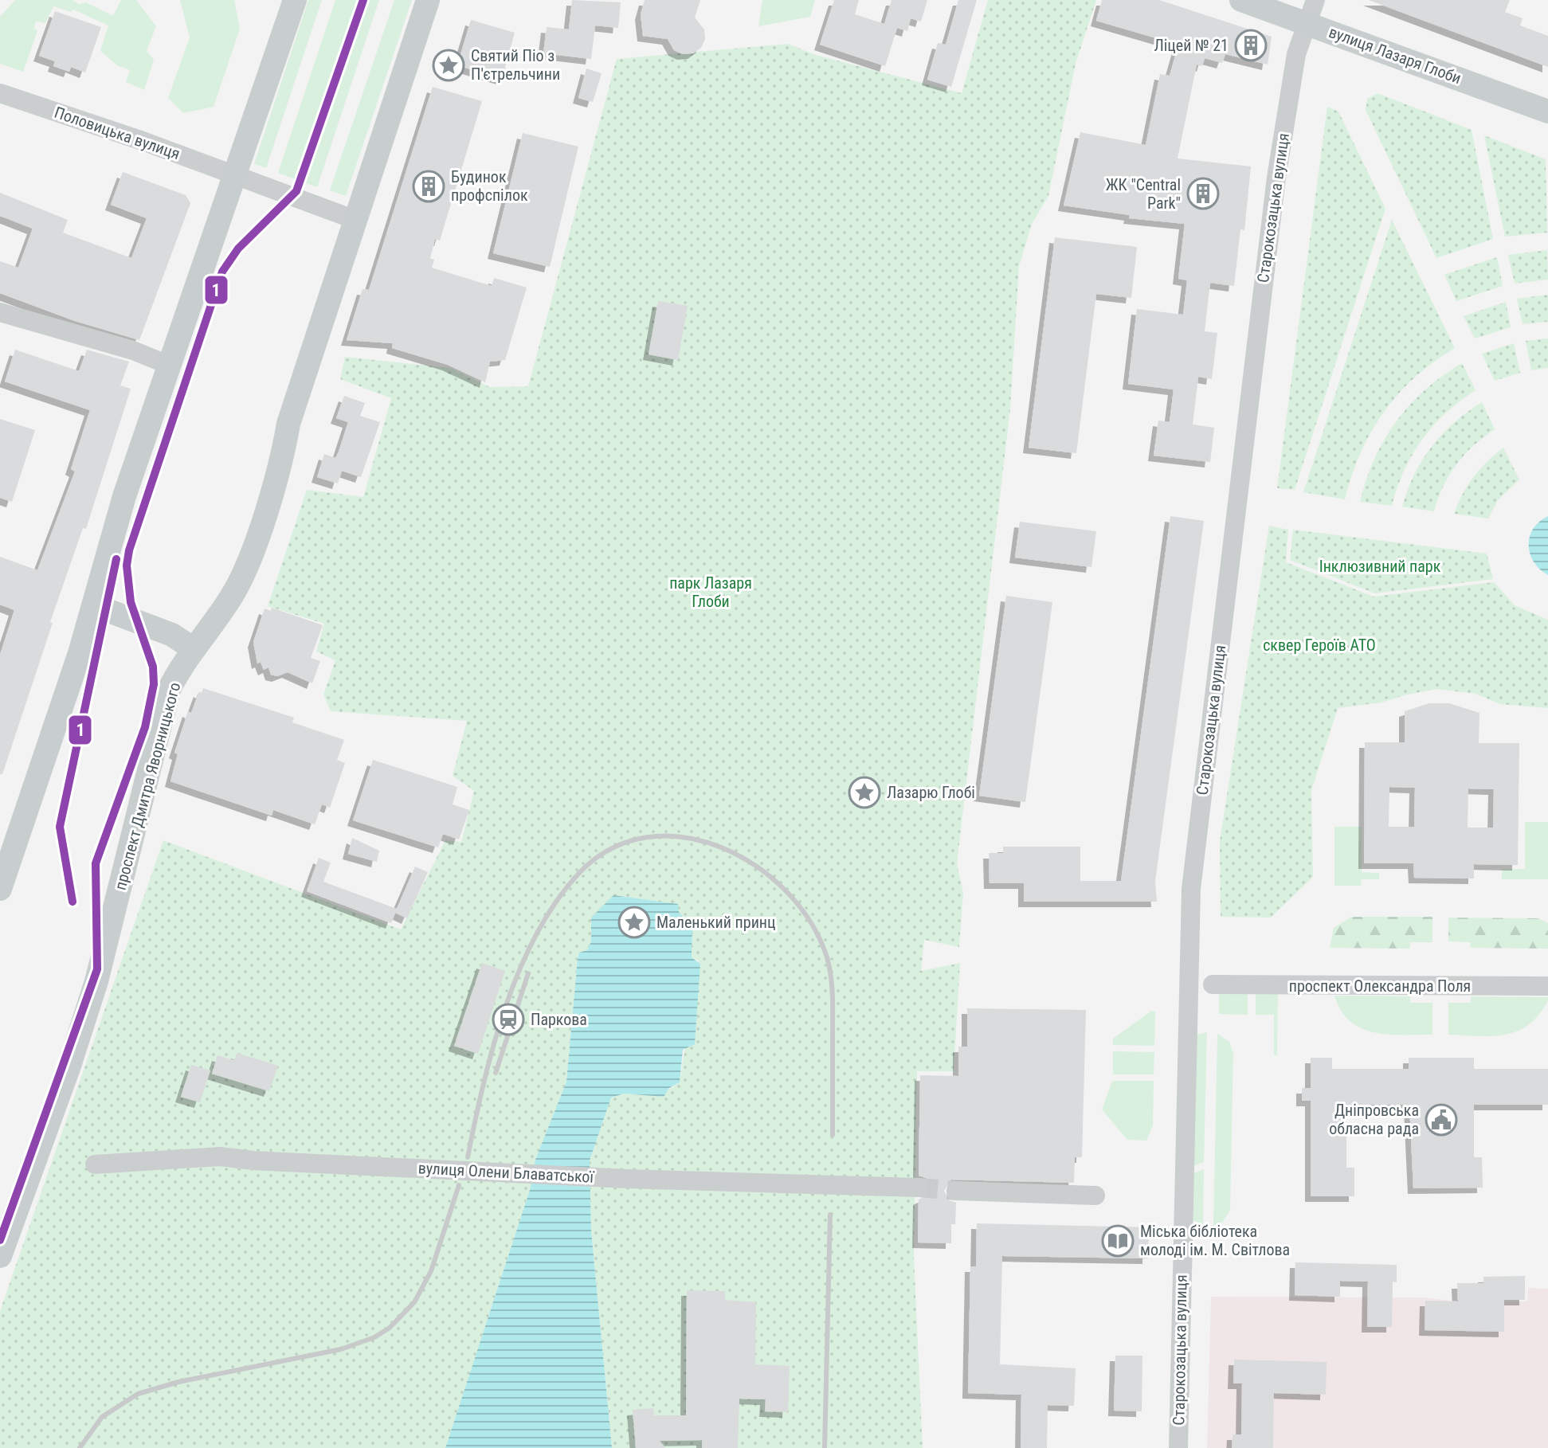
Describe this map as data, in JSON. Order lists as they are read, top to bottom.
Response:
{
  "streets": {
    "main road": ["вулиця Лазаря Глоби", "проспект Дмитра Яворницького"],
    "street": [
      "Половицька вулиця",
      "Старокозацька вулиця",
      "проспект Олександра Поля",
      "вулиця Олени Блаватської"
    ]
  },
  "crossings": [
    ["вулиця Лазаря Глоби", "Старокозацька вулиця"]
  ],
  "parks": ["Інклюзивний парк", "парк Лазаря Глоби", "сквер Героїв АТО"],
  "places": {
    "building": ["Ліцей № 21", "Будинок профспілок", "ЖК \"Central Park\""],
    "place": ["Святий Піо з П'єтрельчини", "Лазарю Глобі", "Маленький принц"],
    "station": ["Паркова"],
    "public building": ["Дніпровська обласна рада"],
    "library": ["Міська бібліотека молоді ім. М. Світлова"]
  },
  "lines": ["transit line 1"]
}
